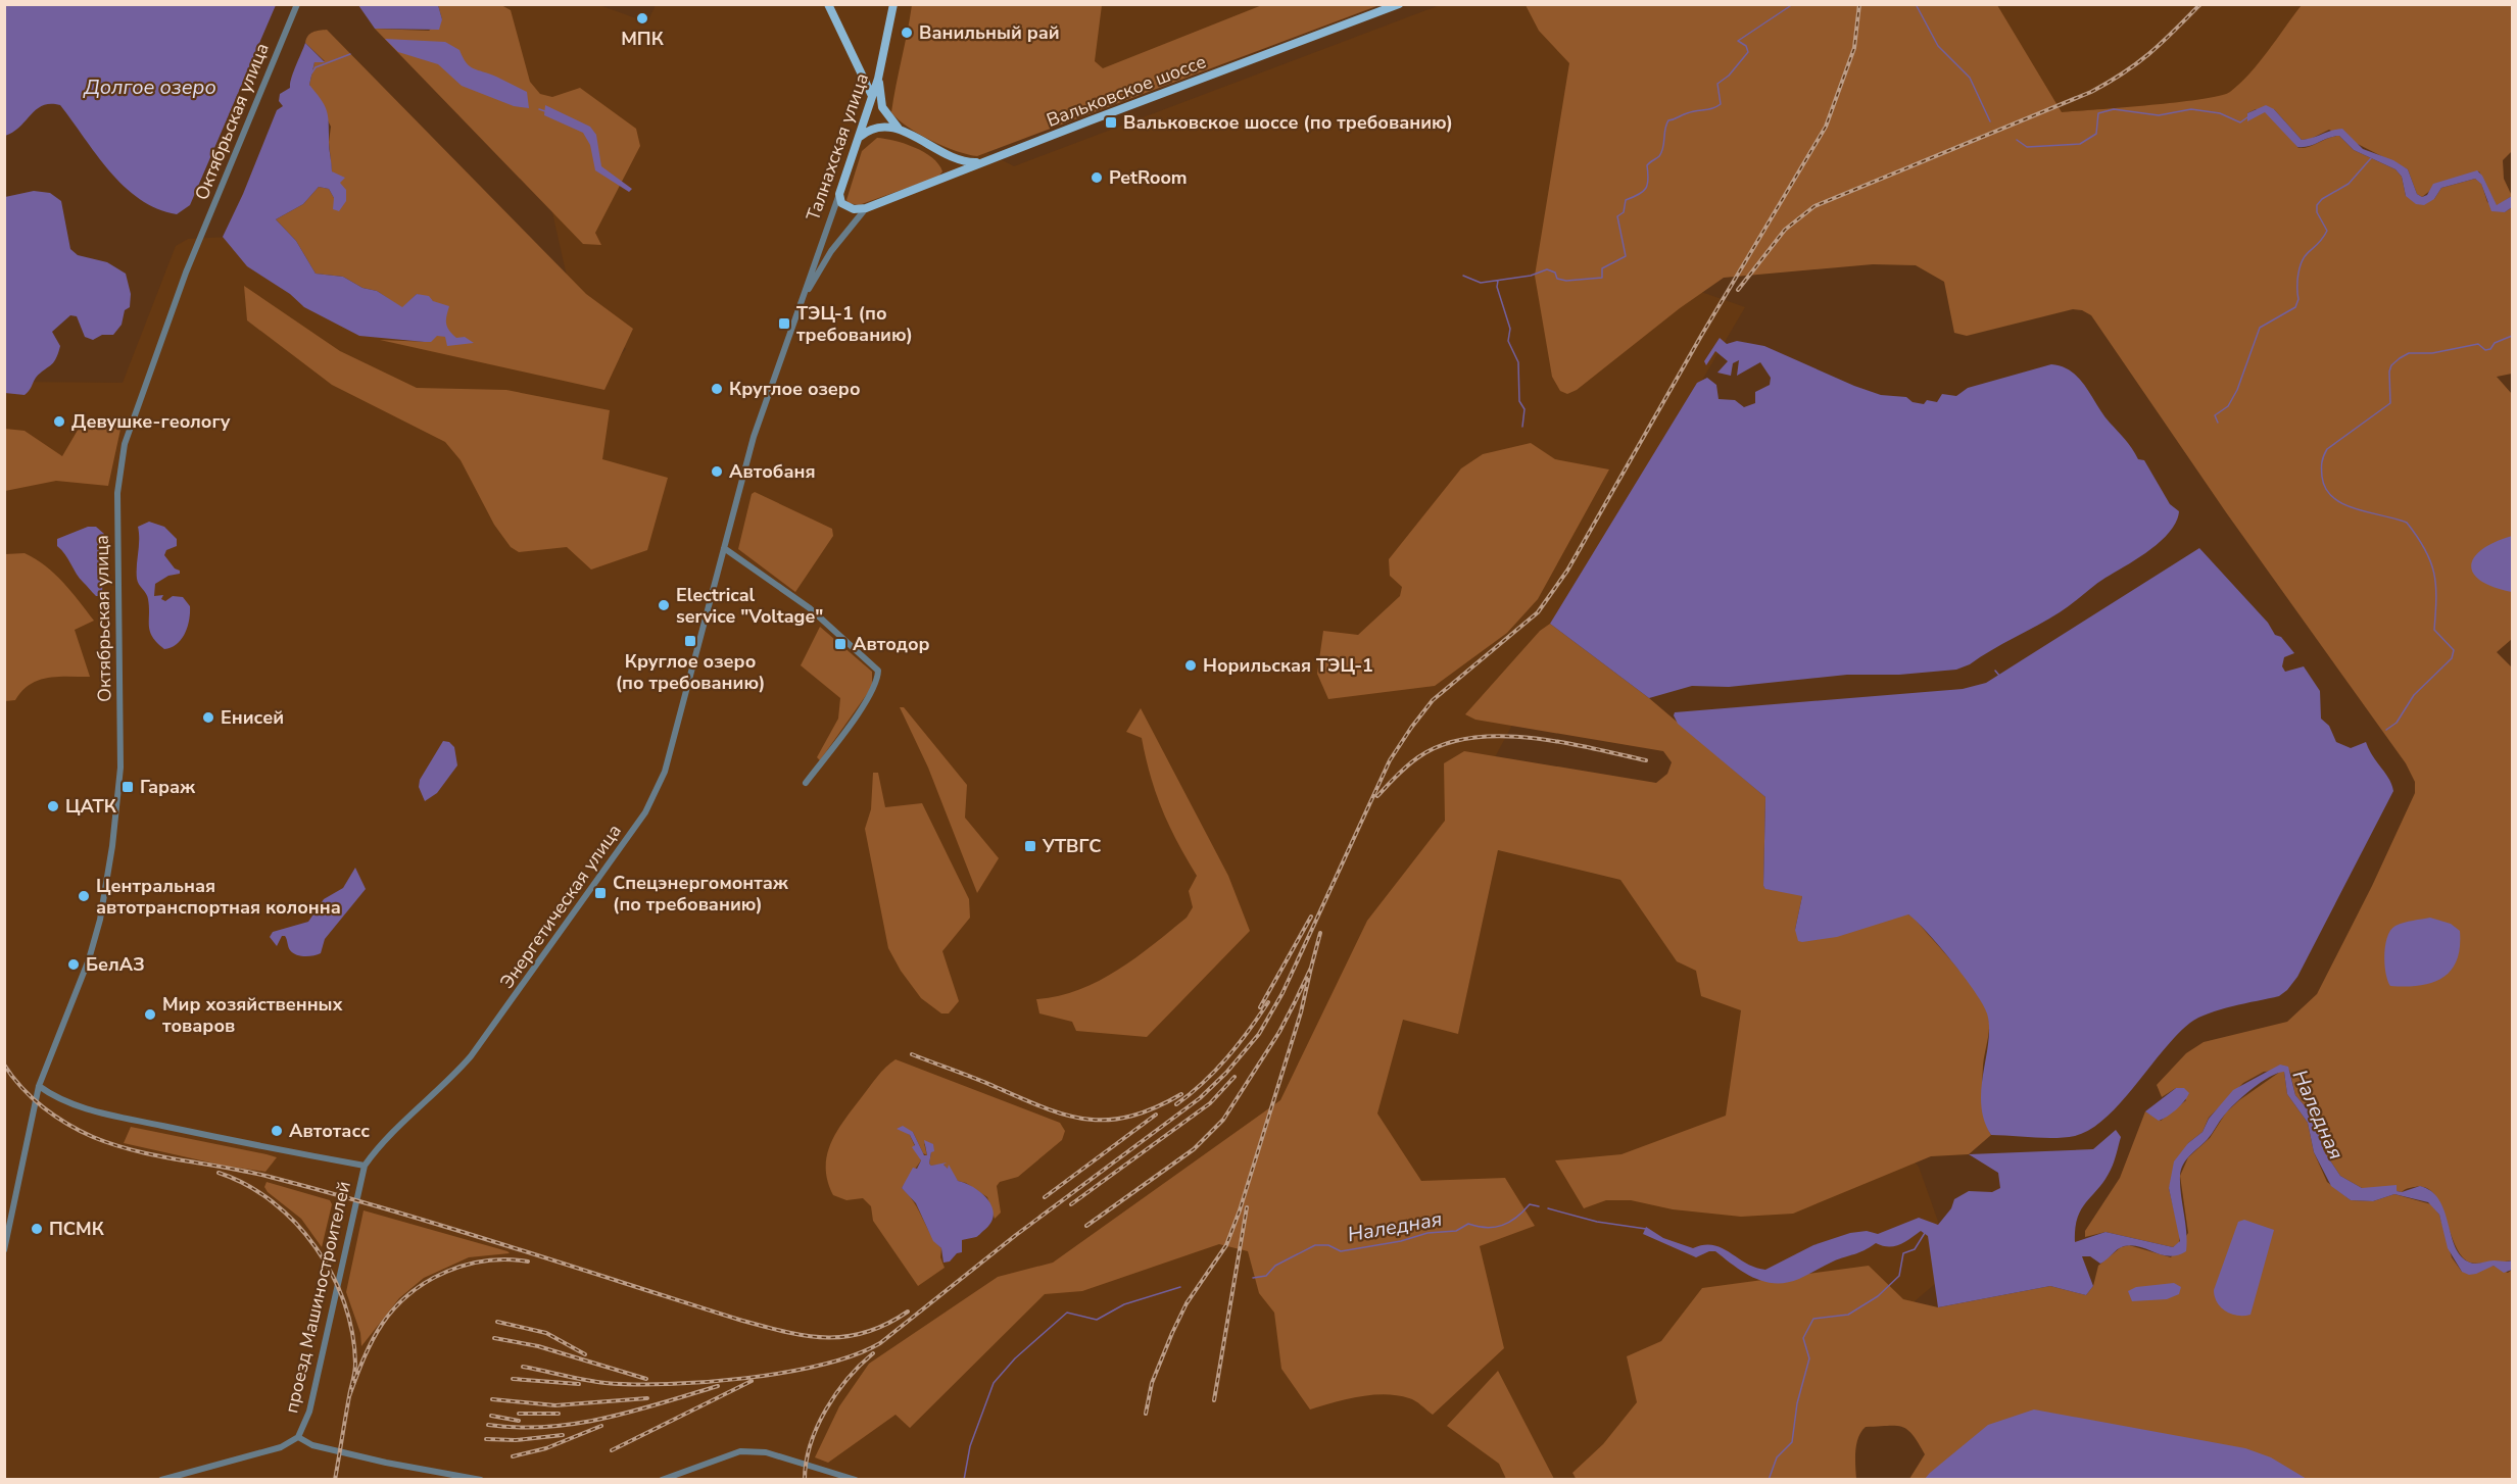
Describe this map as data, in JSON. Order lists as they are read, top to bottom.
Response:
{
  "streets": {
    "main road": ["Вальковское шоссе", "Талнахская улица"],
    "street": ["Октябрьская улица", "Энергетическая улица", "проезд Машиностроителей"]
  },
  "crossings": [
    ["Вальковское шоссе", "Талнахская улица"],
    ["Вальковское шоссе", "Энергетическая улица"],
    ["Талнахская улица", "Энергетическая улица"],
    ["Энергетическая улица", "проезд Машиностроителей"]
  ],
  "water": ["Долгое озеро", "Наледная"],
  "places": {
    "other": [
      "МПК",
      "Ванильный рай",
      "PetRoom",
      "Круглое озеро",
      "Девушке-геологу",
      "Автобаня",
      "Electrical service \"Voltage\"",
      "Норильская ТЭЦ-1",
      "Енисей",
      "ЦАТК",
      "Центральная автотранспортная колонна",
      "БелАЗ",
      "Мир хозяйственных товаров",
      "Автотасс",
      "ПСМК"
    ],
    "transit": [
      "Вальковское шоссе (по требованию)",
      "ТЭЦ-1 (по требованию)",
      "Круглое озеро (по требованию)",
      "Автодор",
      "Гараж",
      "УТВГС",
      "Спецэнергомонтаж (по требованию)"
    ]
  }
}
